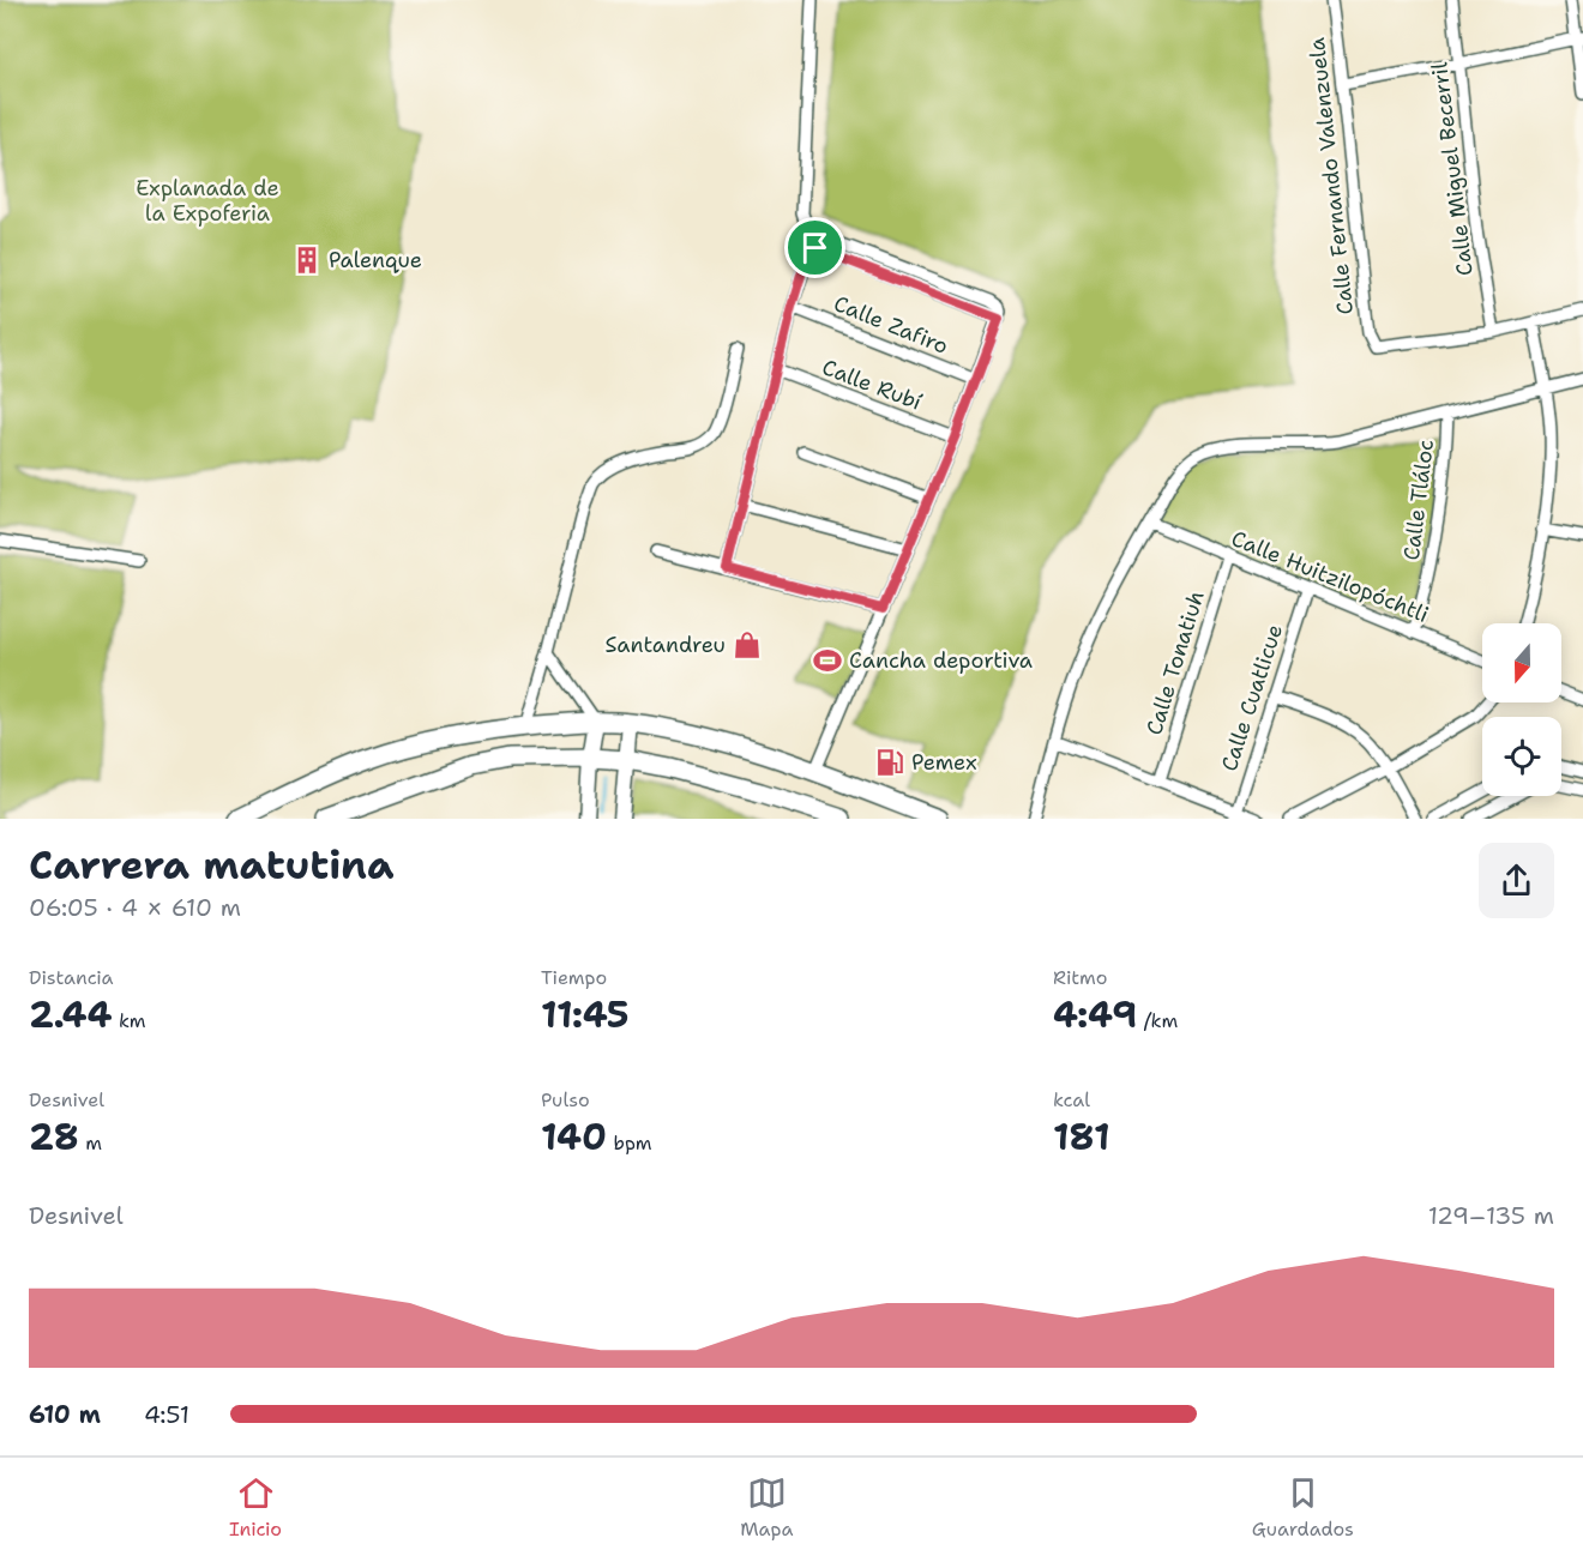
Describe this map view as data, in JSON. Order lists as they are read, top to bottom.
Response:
{
  "streets": {
    "street": [
      "Calle Miguel Becerril",
      "Calle Fernando Valenzuela",
      "Calle Zafiro",
      "Calle Rubí",
      "Calle Tláloc",
      "Calle Huitzilopóchtli",
      "Calle Tonatiuh",
      "Calle Cuatlicue"
    ]
  },
  "crossings": [
    ["Calle Miguel Becerril", "Calle Fernando Valenzuela"],
    ["Calle Tláloc", "Calle Huitzilopóchtli"],
    ["Calle Huitzilopóchtli", "Calle Tonatiuh"],
    ["Calle Huitzilopóchtli", "Calle Cuatlicue"]
  ],
  "parks": ["Explanada de la Expoferia"],
  "places": {
    "building": ["Palenque"],
    "shop": ["Santandreu"],
    "sports": ["Cancha deportiva"],
    "fuel station": ["Pemex"]
  },
  "north": "bottom",
  "page": {
    "heading": ["Carrera matutina", "06:05 · 4 × 610 m"],
    "stats": [
      ["Distancia", "2.44 km"],
      ["Tiempo", "11:45"],
      ["Ritmo", "4:49 /km"],
      ["Desnivel", "28 m"],
      ["Pulso", "140 bpm"],
      ["kcal", "181"]
    ],
    "chart": ["Desnivel", "129–135 m"],
    "list": [
      {
        "name": "610 m",
        "note": "4:51"
      }
    ],
    "tabs": ["Inicio", "Mapa", "Guardados"]
  }
}
